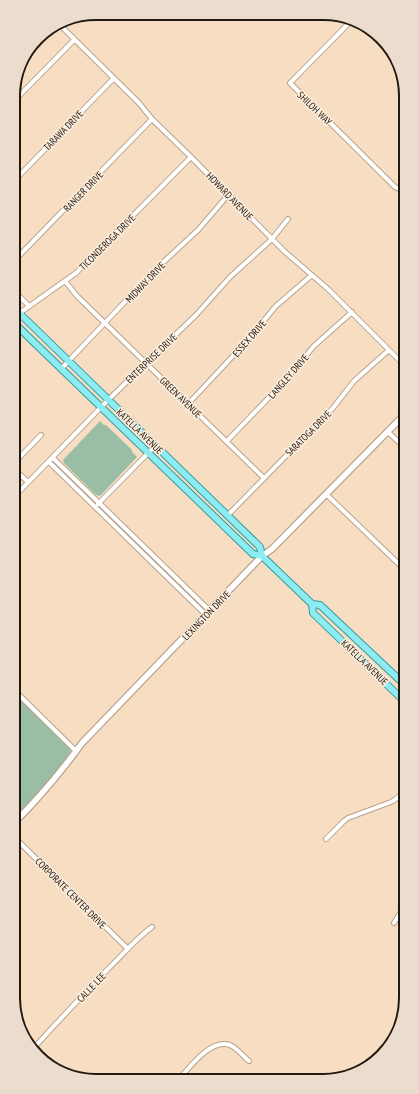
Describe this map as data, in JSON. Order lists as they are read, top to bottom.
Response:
{
  "streets": {
    "main road": ["KATELLA AVENUE"],
    "street": [
      "SHILOH WAY",
      "TARAWA DRIVE",
      "RANGER DRIVE",
      "HOWARD AVENUE",
      "TICONDEROGA DRIVE",
      "MIDWAY DRIVE",
      "ESSEX DRIVE",
      "ENTERPRISE DRIVE",
      "LANGLEY DRIVE",
      "GREEN AVENUE",
      "SARATOGA DRIVE",
      "LEXINGTON DRIVE",
      "CORPORATE CENTER DRIVE",
      "CALLE LEE"
    ]
  },
  "crossings": [
    ["TARAWA DRIVE", "HOWARD AVENUE"],
    ["RANGER DRIVE", "HOWARD AVENUE"],
    ["HOWARD AVENUE", "TICONDEROGA DRIVE"],
    ["HOWARD AVENUE", "MIDWAY DRIVE"],
    ["HOWARD AVENUE", "ESSEX DRIVE"],
    ["HOWARD AVENUE", "ENTERPRISE DRIVE"],
    ["HOWARD AVENUE", "LANGLEY DRIVE"],
    ["HOWARD AVENUE", "SARATOGA DRIVE"],
    ["TICONDEROGA DRIVE", "GREEN AVENUE"],
    ["MIDWAY DRIVE", "GREEN AVENUE"],
    ["MIDWAY DRIVE", "KATELLA AVENUE"],
    ["ESSEX DRIVE", "GREEN AVENUE"],
    ["ENTERPRISE DRIVE", "GREEN AVENUE"],
    ["ENTERPRISE DRIVE", "KATELLA AVENUE"],
    ["LANGLEY DRIVE", "GREEN AVENUE"],
    ["GREEN AVENUE", "SARATOGA DRIVE"],
    ["KATELLA AVENUE", "SARATOGA DRIVE"],
    ["KATELLA AVENUE", "LEXINGTON DRIVE"],
    ["CORPORATE CENTER DRIVE", "CALLE LEE"]
  ]
}
